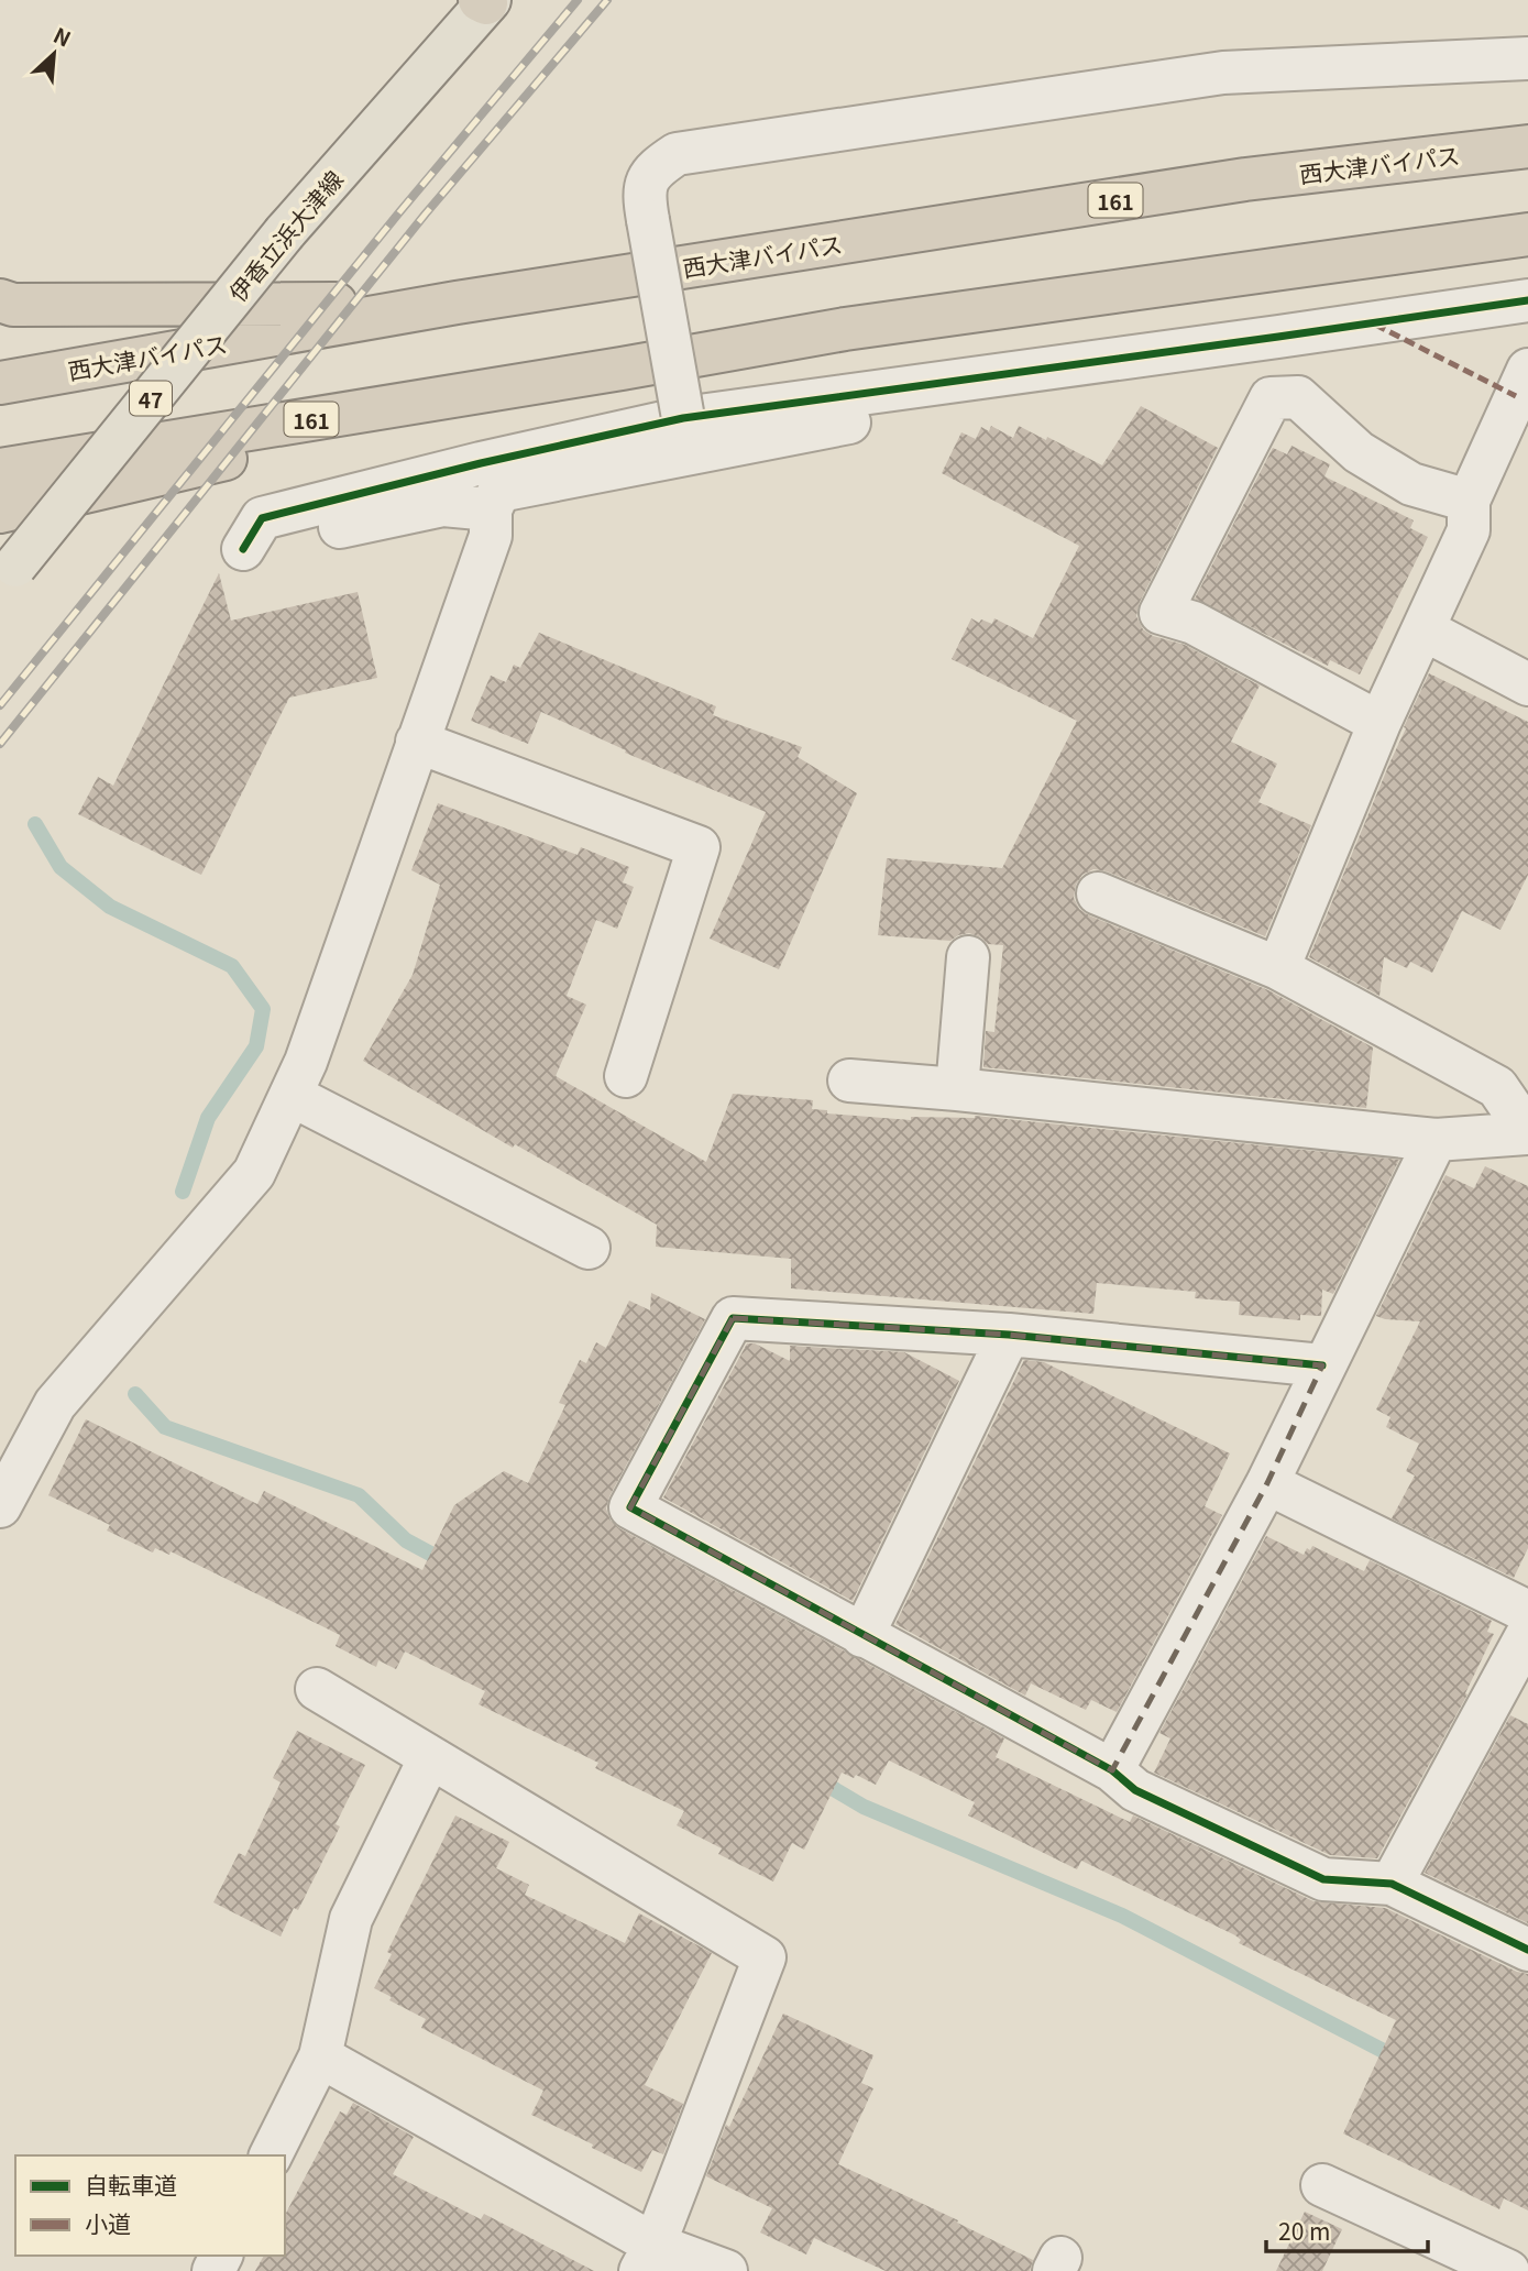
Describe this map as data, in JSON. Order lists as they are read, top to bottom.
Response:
{
  "streets": {
    "highway": ["西大津バイパス", "161"],
    "main road": ["伊香立浜大津線", "47"]
  },
  "legend": ["自転車道", "小道"],
  "scale_bar": "20 m",
  "north": "top right"
}
